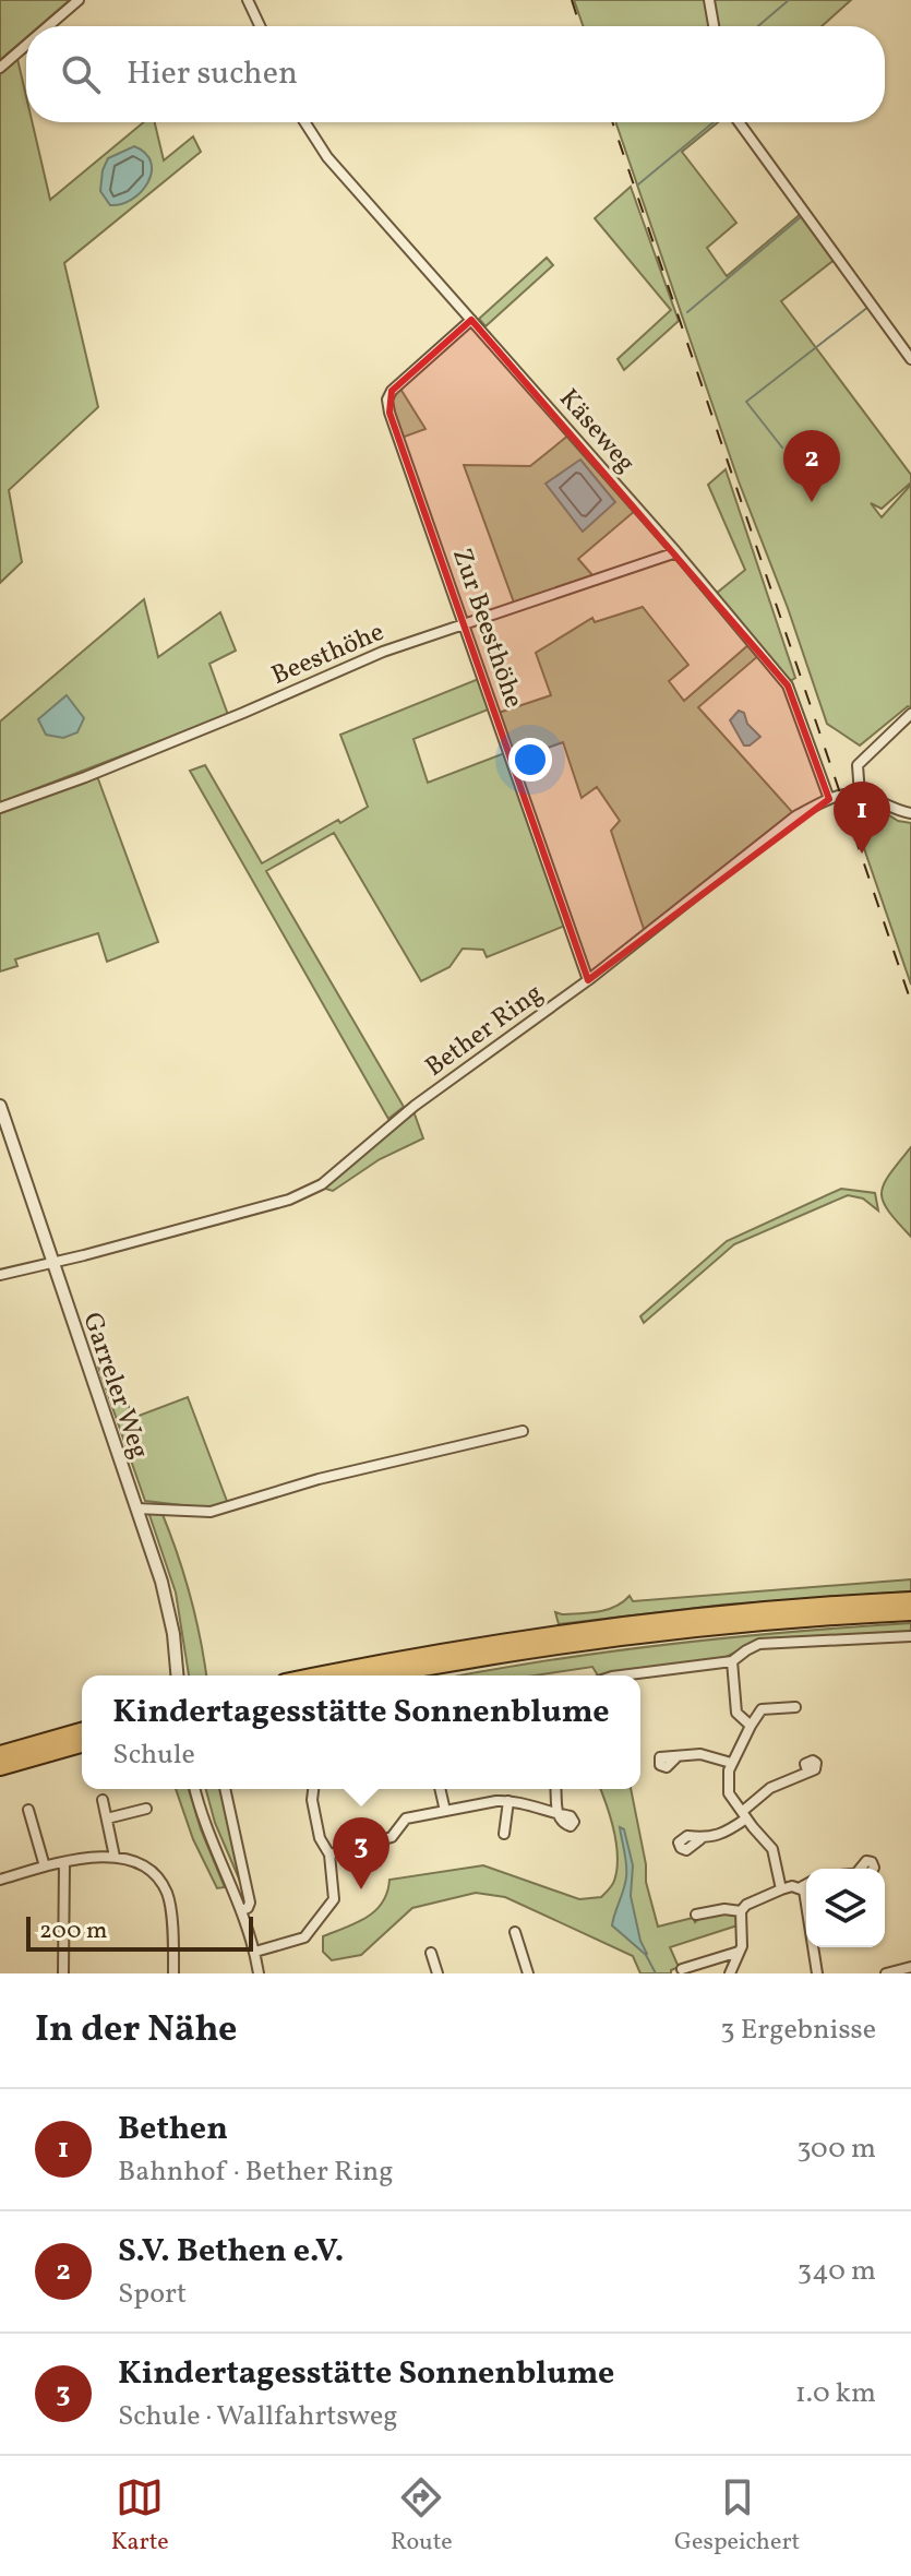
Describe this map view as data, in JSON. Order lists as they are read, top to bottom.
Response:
{
  "streets": {
    "street": [
      "Käseweg",
      "Zur Beesthöhe",
      "Beesthöhe",
      "Bether Ring",
      "Garreler Weg"
    ]
  },
  "crossings": [
    ["Käseweg", "Zur Beesthöhe"],
    ["Käseweg", "Beesthöhe"],
    ["Käseweg", "Bether Ring"],
    ["Zur Beesthöhe", "Beesthöhe"],
    ["Zur Beesthöhe", "Bether Ring"],
    ["Bether Ring", "Garreler Weg"]
  ],
  "scale_bar": "200 m",
  "page": {
    "search": "Hier suchen",
    "pins": ["2", "1", "3"],
    "popup": ["Kindertagesstätte Sonnenblume", "Schule"],
    "scale": "200 m",
    "heading": ["In der Nähe", "3 Ergebnisse"],
    "list": [
      {
        "mark": "1",
        "name": "Bethen",
        "note": "Bahnhof · Bether Ring",
        "value": "300 m"
      },
      {
        "mark": "2",
        "name": "S.V. Bethen e.V.",
        "note": "Sport",
        "value": "340 m"
      },
      {
        "mark": "3",
        "name": "Kindertagesstätte Sonnenblume",
        "note": "Schule · Wallfahrtsweg",
        "value": "1.0 km"
      }
    ],
    "nav": ["Karte", "Route", "Gespeichert"]
  }
}
